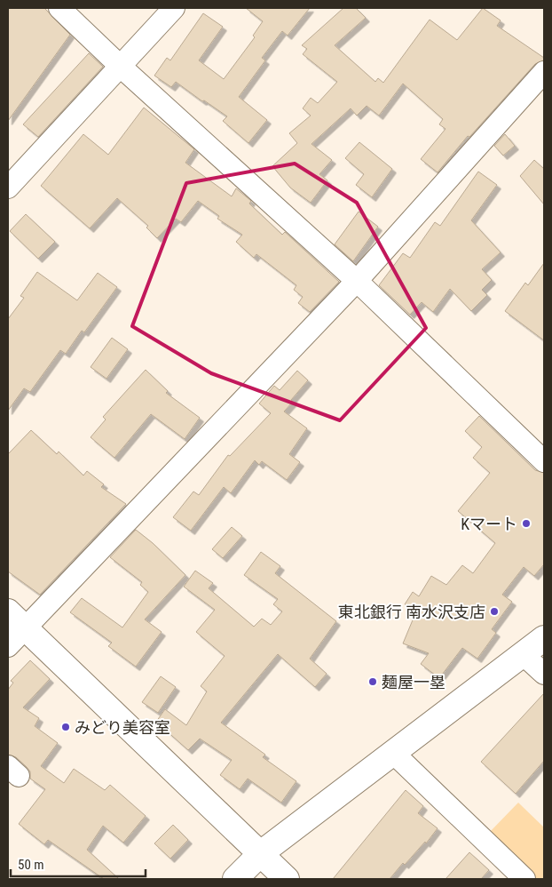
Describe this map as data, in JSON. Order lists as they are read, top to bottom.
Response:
{
  "places": [
    "Kマート",
    "東北銀行 南水沢支店",
    "麺屋一塁",
    "みどり美容室"
  ],
  "scale_bar": "50 m"
}
